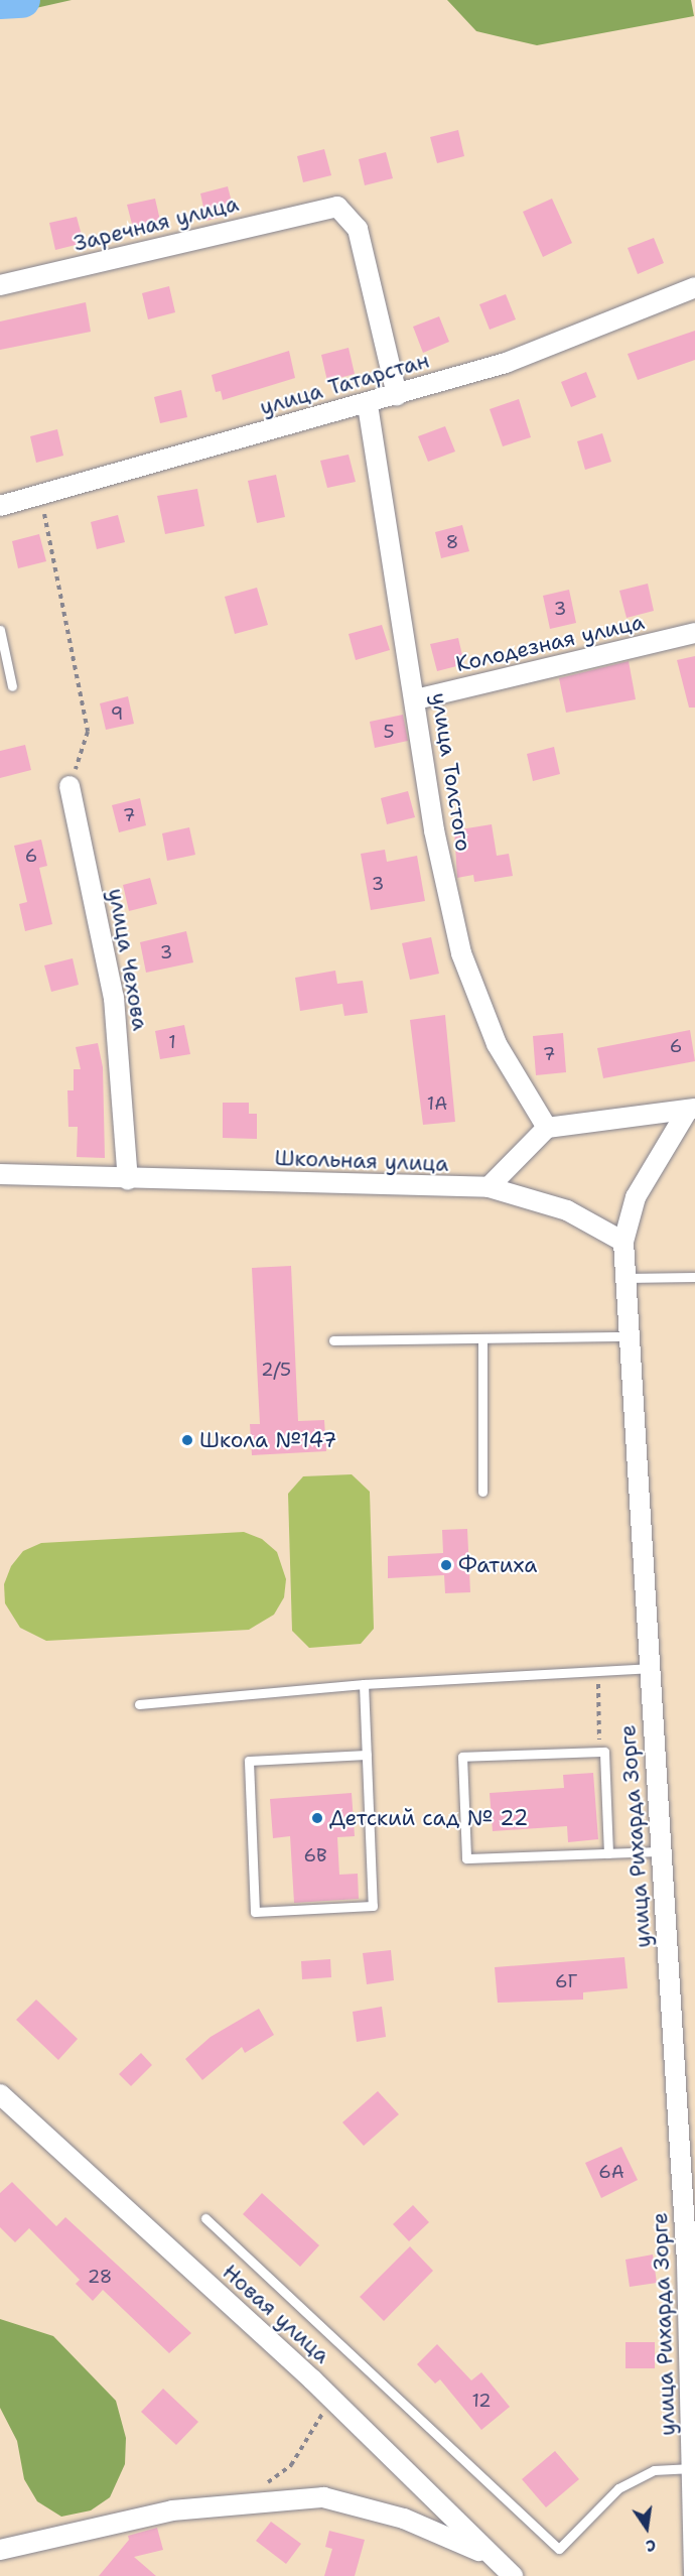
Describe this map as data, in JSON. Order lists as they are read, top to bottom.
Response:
{
  "streets": {
    "street": [
      "Заречная улица",
      "улица Татарстан",
      "Колодезная улица",
      "улица Толстого",
      "улица Чехова",
      "Школьная улица",
      "улица Рихарда Зорге",
      "Новая улица"
    ]
  },
  "crossings": [
    ["Заречная улица", "улица Татарстан"],
    ["улица Татарстан", "улица Толстого"],
    ["Колодезная улица", "улица Толстого"],
    ["улица Чехова", "Школьная улица"],
    ["Школьная улица", "улица Рихарда Зорге"]
  ],
  "places": ["Школа №147", "Фатиха", "Детский сад № 22"],
  "house_numbers": [
    "8",
    "3",
    "9",
    "5",
    "7",
    "6",
    "3",
    "3",
    "1",
    "6",
    "7",
    "1А",
    "2/5",
    "6В",
    "6Г",
    "6А",
    "28",
    "12"
  ],
  "north": "bottom"
}
